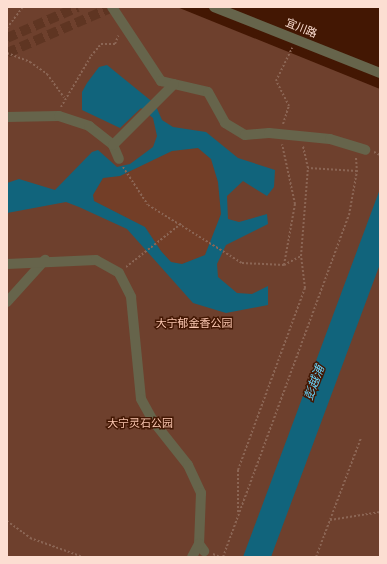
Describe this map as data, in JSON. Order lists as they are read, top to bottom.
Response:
{
  "streets": {
    "street": ["宜川路"]
  },
  "water": ["彭越浦"],
  "parks": ["大宁郁金香公园", "大宁灵石公园"]
}
